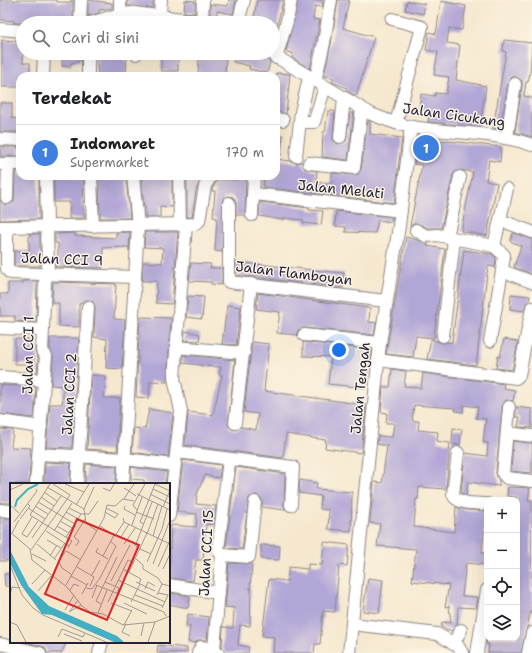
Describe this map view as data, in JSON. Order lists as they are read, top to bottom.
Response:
{
  "streets": {
    "street": [
      "Jalan Cicukang",
      "Jalan Melati",
      "Jalan CCI 9",
      "Jalan Flamboyan",
      "Jalan CCI 1",
      "Jalan Tengah",
      "Jalan CCI 2",
      "Jalan CCI 15"
    ]
  },
  "crossings": [
    ["Jalan Cicukang", "Jalan Tengah"],
    ["Jalan Melati", "Jalan Tengah"],
    ["Jalan CCI 9", "Jalan CCI 1"],
    ["Jalan Flamboyan", "Jalan Tengah"]
  ],
  "page": {
    "search": "Cari di sini",
    "heading": "Terdekat",
    "list": [
      {
        "mark": "1",
        "name": "Indomaret",
        "note": "Supermarket",
        "value": "170 m"
      }
    ],
    "pins": "1",
    "map_buttons": ["+", "−"]
  }
}
